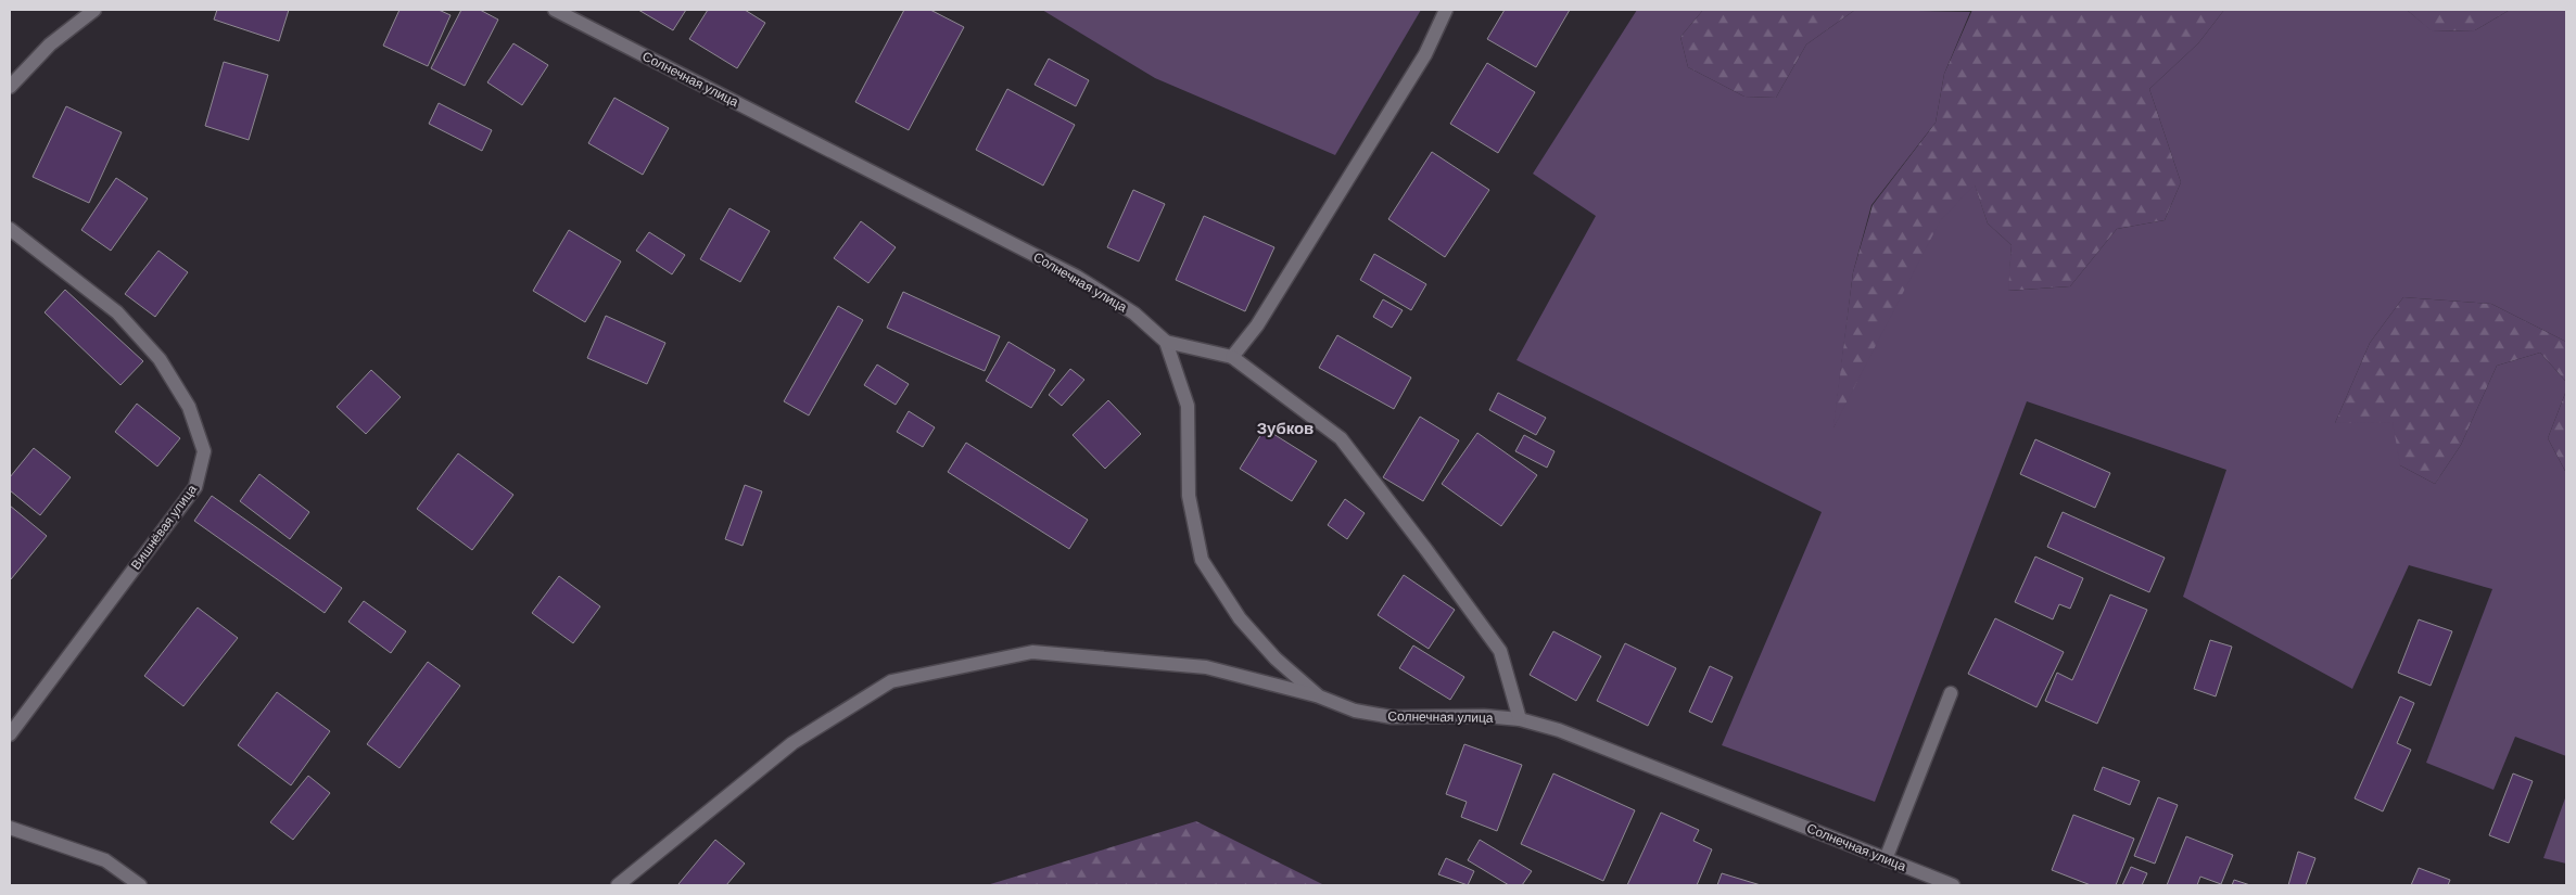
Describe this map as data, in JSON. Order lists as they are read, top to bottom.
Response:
{
  "streets": {
    "street": ["Солнечная улица", "Вишнёвая улица"]
  },
  "districts": ["Зубков"]
}
